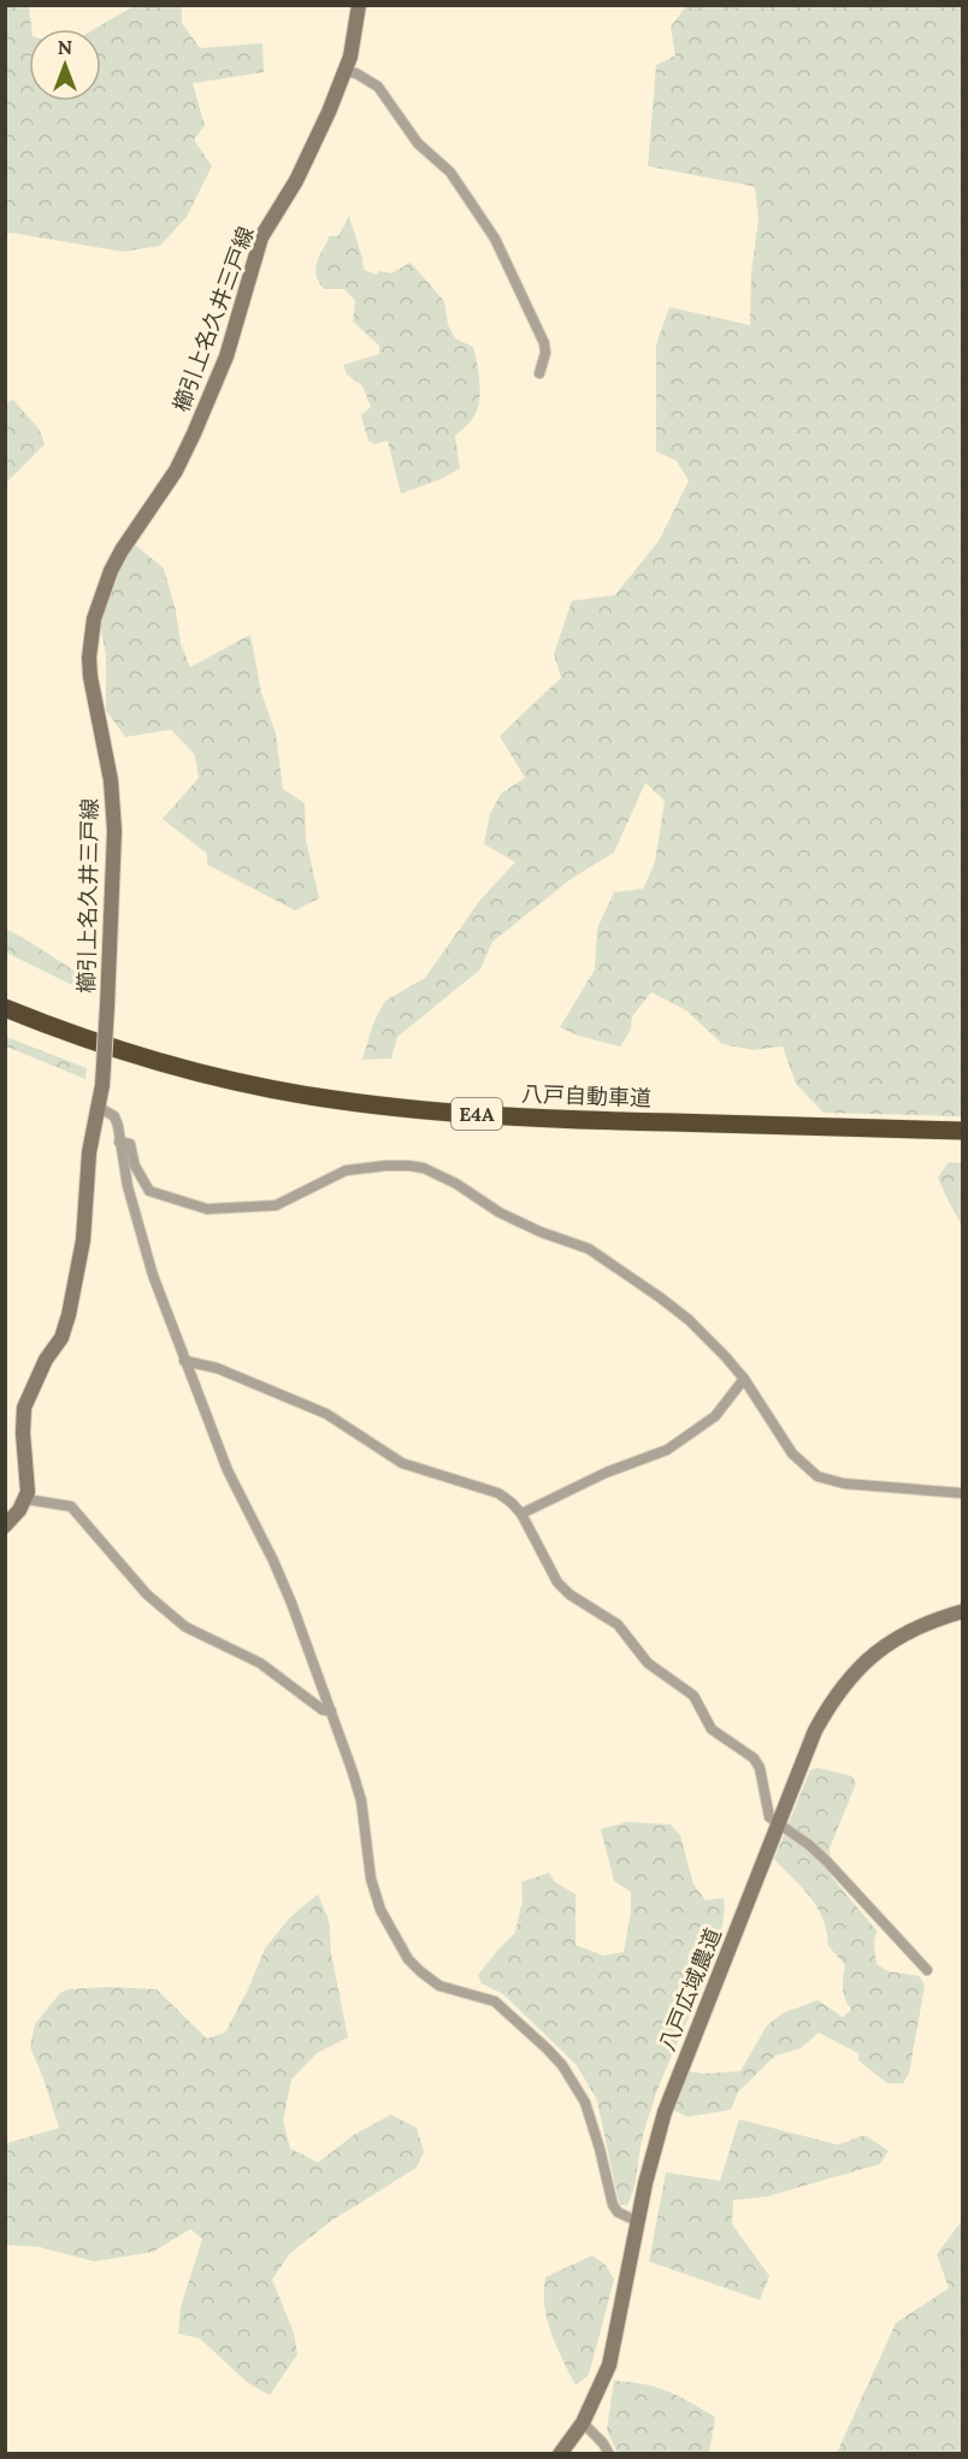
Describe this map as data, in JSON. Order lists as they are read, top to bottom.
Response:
{
  "streets": {
    "highway": ["八戸自動車道", "E4A"],
    "main road": ["櫛引上名久井三戸線", "八戸広域農道"]
  },
  "north": "top"
}
